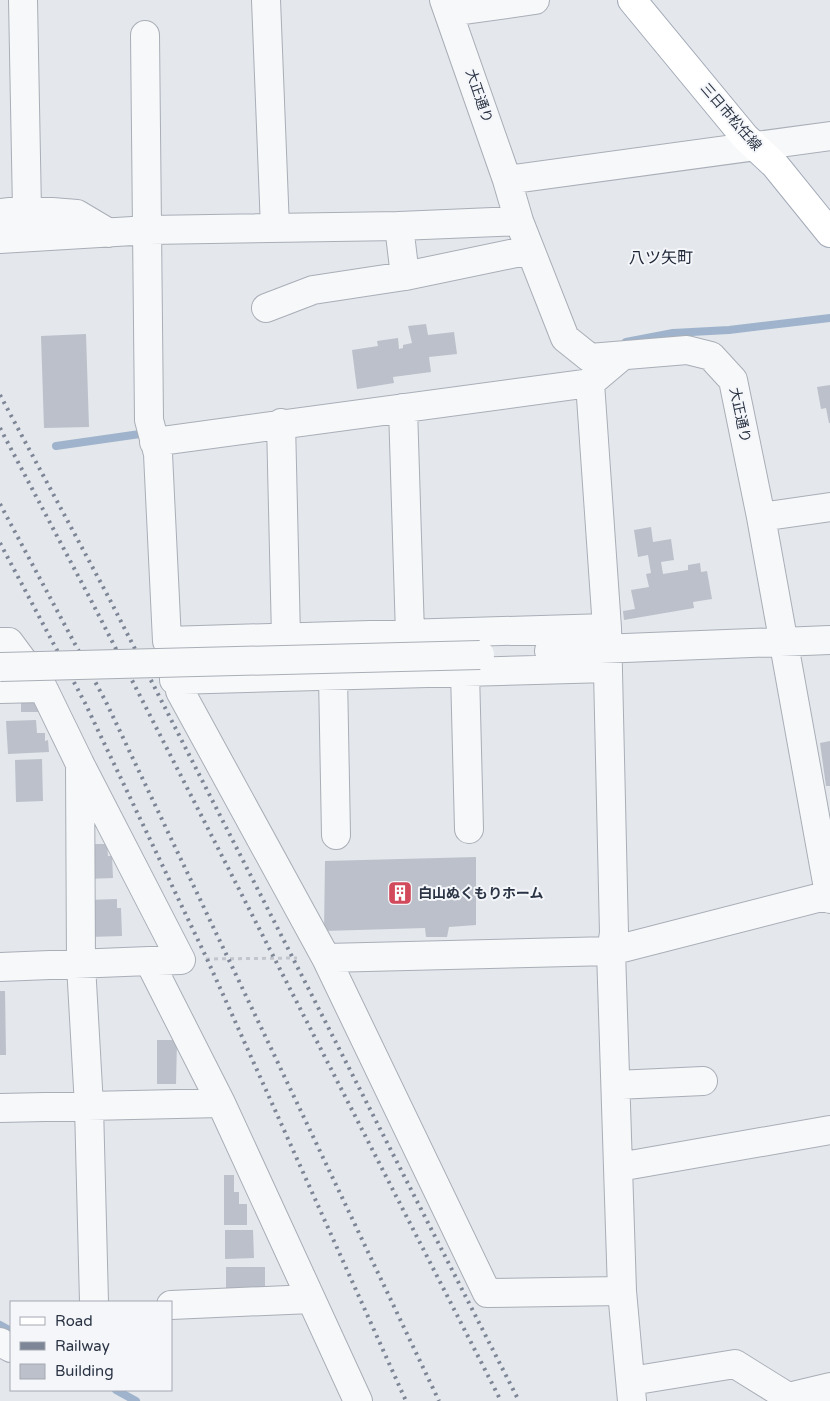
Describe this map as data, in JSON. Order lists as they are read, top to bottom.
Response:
{
  "streets": {
    "main road": ["三日市松任線"],
    "street": ["大正通り"]
  },
  "districts": ["八ツ矢町"],
  "places": {
    "building": ["白山ぬくもりホーム"]
  },
  "legend": ["Road", "Railway", "Building"]
}
